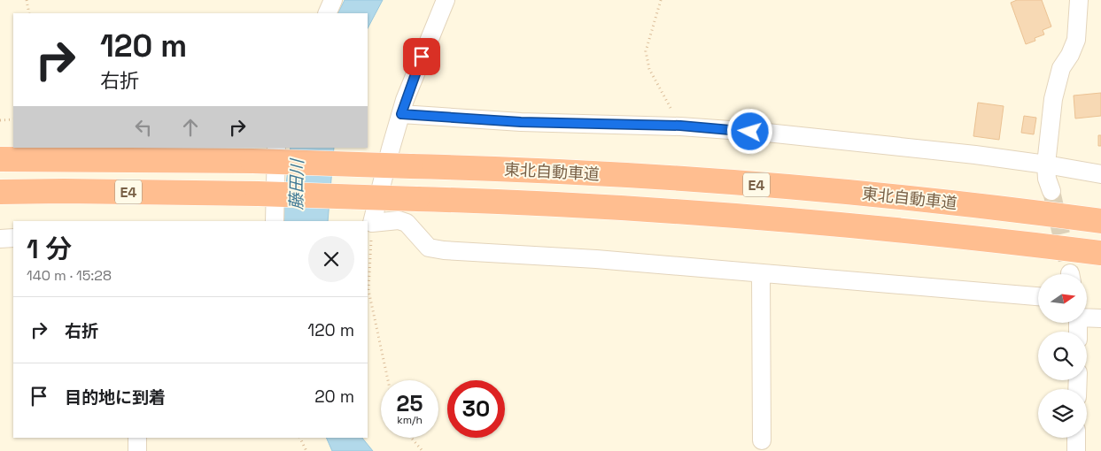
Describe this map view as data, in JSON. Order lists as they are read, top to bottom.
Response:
{
  "streets": {
    "highway": ["東北自動車道", "E4"]
  },
  "water": ["藤田川"],
  "north": "right",
  "page": {
    "turn": ["120 m", "右折"],
    "heading": ["1 分", "140 m · 15:28"],
    "list": [
      {
        "name": "右折",
        "value": "120 m"
      },
      {
        "name": "目的地に到着",
        "value": "20 m"
      }
    ],
    "speed": "25 km/h",
    "limit": "30"
  }
}
